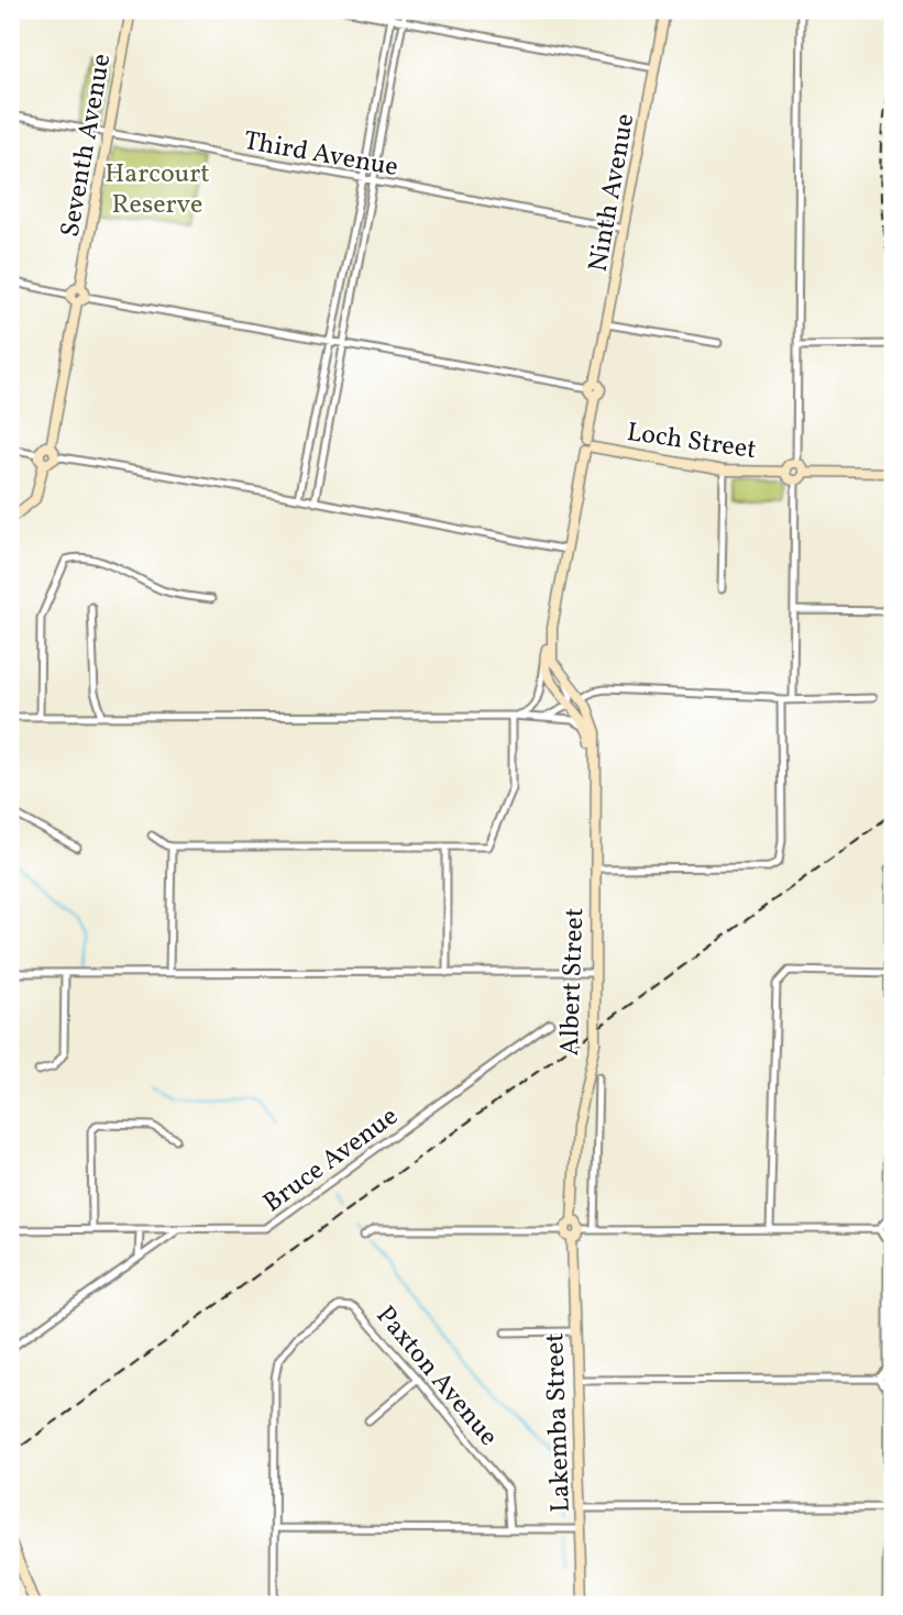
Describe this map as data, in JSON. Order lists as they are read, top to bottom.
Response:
{
  "streets": {
    "main road": [
      "Seventh Avenue",
      "Ninth Avenue",
      "Loch Street",
      "Albert Street",
      "Lakemba Street"
    ],
    "street": ["Third Avenue", "Bruce Avenue", "Paxton Avenue"]
  },
  "crossings": [
    ["Seventh Avenue", "Third Avenue"],
    ["Third Avenue", "Ninth Avenue"],
    ["Ninth Avenue", "Loch Street"],
    ["Ninth Avenue", "Albert Street"],
    ["Albert Street", "Lakemba Street"]
  ],
  "parks": ["Harcourt Reserve"]
}
